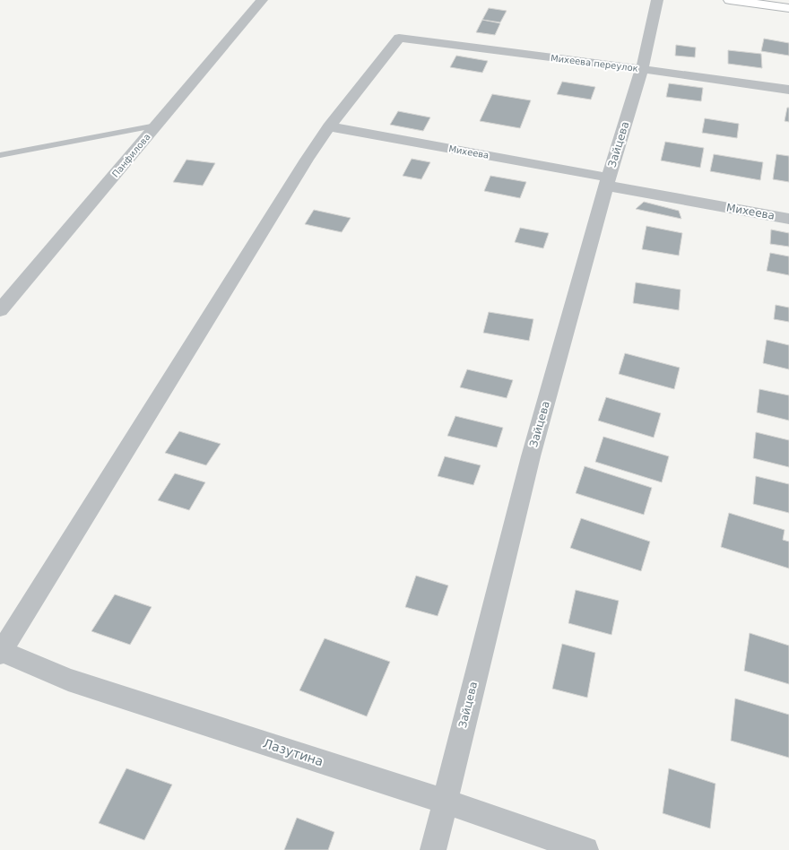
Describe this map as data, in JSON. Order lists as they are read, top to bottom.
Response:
{
  "streets": {
    "street": [
      "Михеева переулок",
      "Зайцева",
      "Михеева",
      "Панфилова",
      "Лазутина"
    ]
  },
  "crossings": [
    ["Михеева переулок", "Зайцева"],
    ["Михеева переулок", "Михеева"],
    ["Зайцева", "Михеева"],
    ["Зайцева", "Лазутина"]
  ]
}
